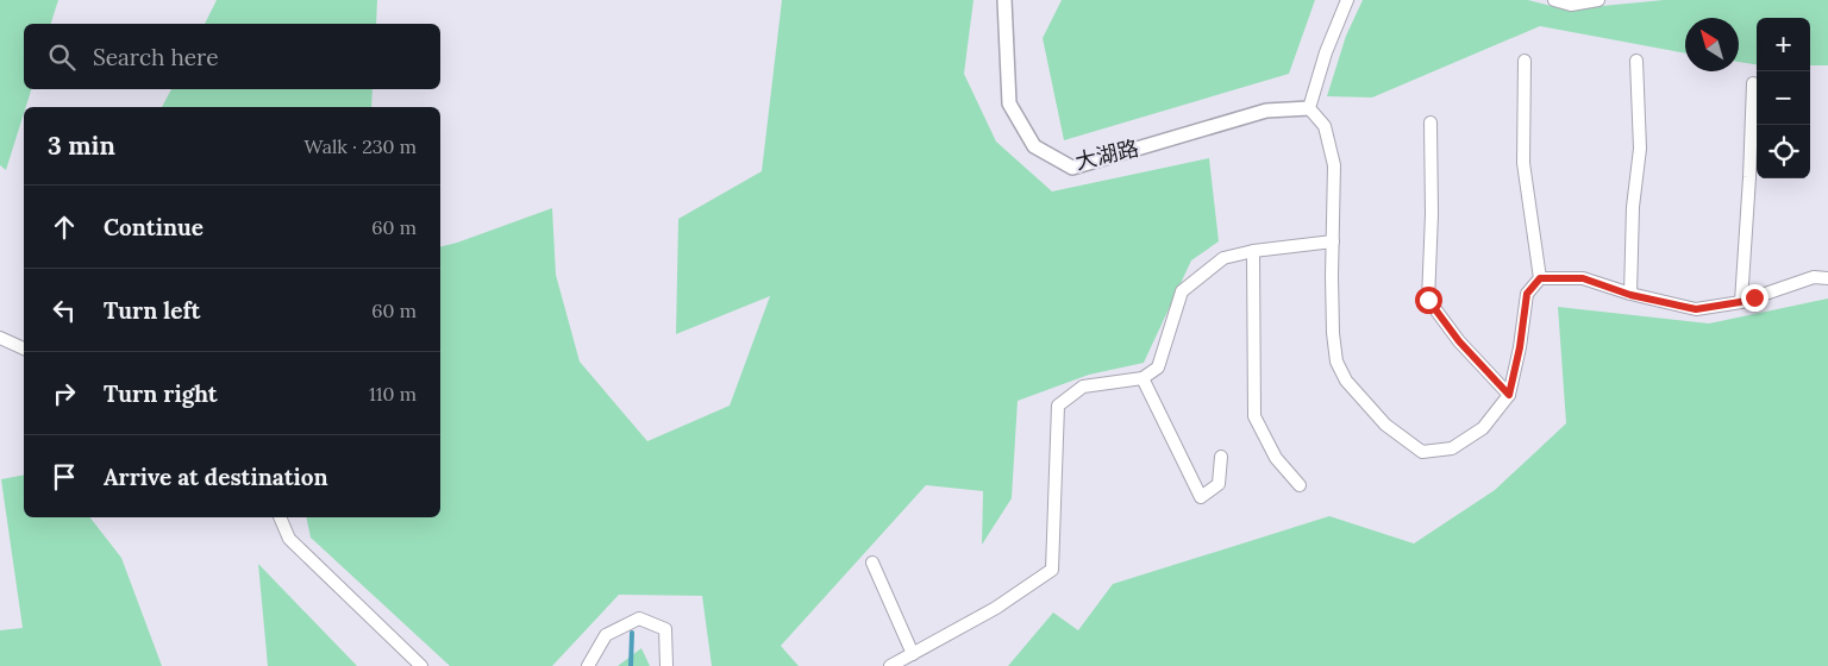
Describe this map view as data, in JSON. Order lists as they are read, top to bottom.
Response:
{
  "streets": {
    "street": ["大湖路"]
  },
  "north": "top left",
  "page": {
    "map_buttons": ["+", "−"],
    "search": "Search here",
    "heading": ["3 min", "Walk · 230 m"],
    "list": [
      ["Continue", "60 m"],
      ["Turn left", "60 m"],
      ["Turn right", "110 m"],
      "Arrive at destination"
    ]
  }
}
